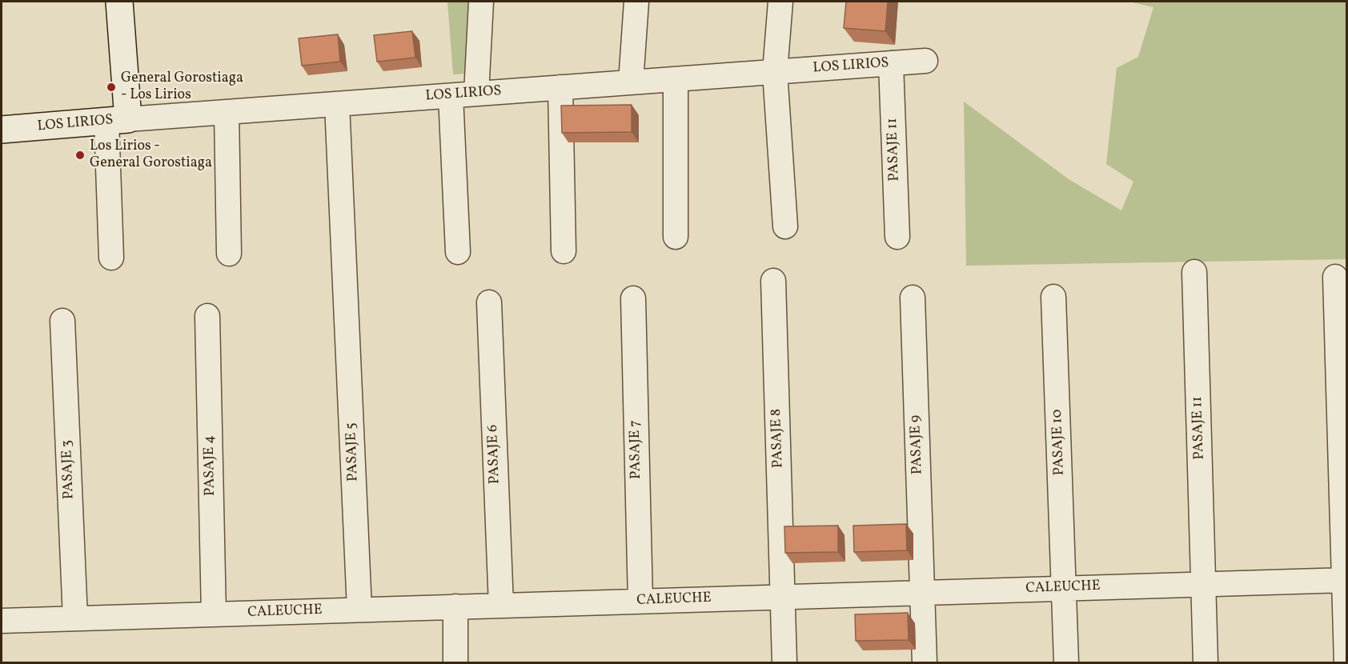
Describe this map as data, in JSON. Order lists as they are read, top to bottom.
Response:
{
  "streets": {
    "street": [
      "LOS LIRIOS",
      "PASAJE 11",
      "PASAJE 8",
      "PASAJE 10",
      "PASAJE 9",
      "PASAJE 7",
      "PASAJE 5",
      "PASAJE 6",
      "PASAJE 4",
      "PASAJE 3",
      "CALEUCHE"
    ]
  },
  "crossings": [
    ["LOS LIRIOS", "PASAJE 11"],
    ["LOS LIRIOS", "PASAJE 5"],
    ["PASAJE 11", "CALEUCHE"],
    ["PASAJE 8", "CALEUCHE"],
    ["PASAJE 10", "CALEUCHE"],
    ["PASAJE 9", "CALEUCHE"],
    ["PASAJE 7", "CALEUCHE"],
    ["PASAJE 5", "CALEUCHE"],
    ["PASAJE 6", "CALEUCHE"],
    ["PASAJE 4", "CALEUCHE"],
    ["PASAJE 3", "CALEUCHE"]
  ],
  "places": ["General Gorostiaga - Los Lirios", "Los Lirios - General Gorostiaga"]
}
